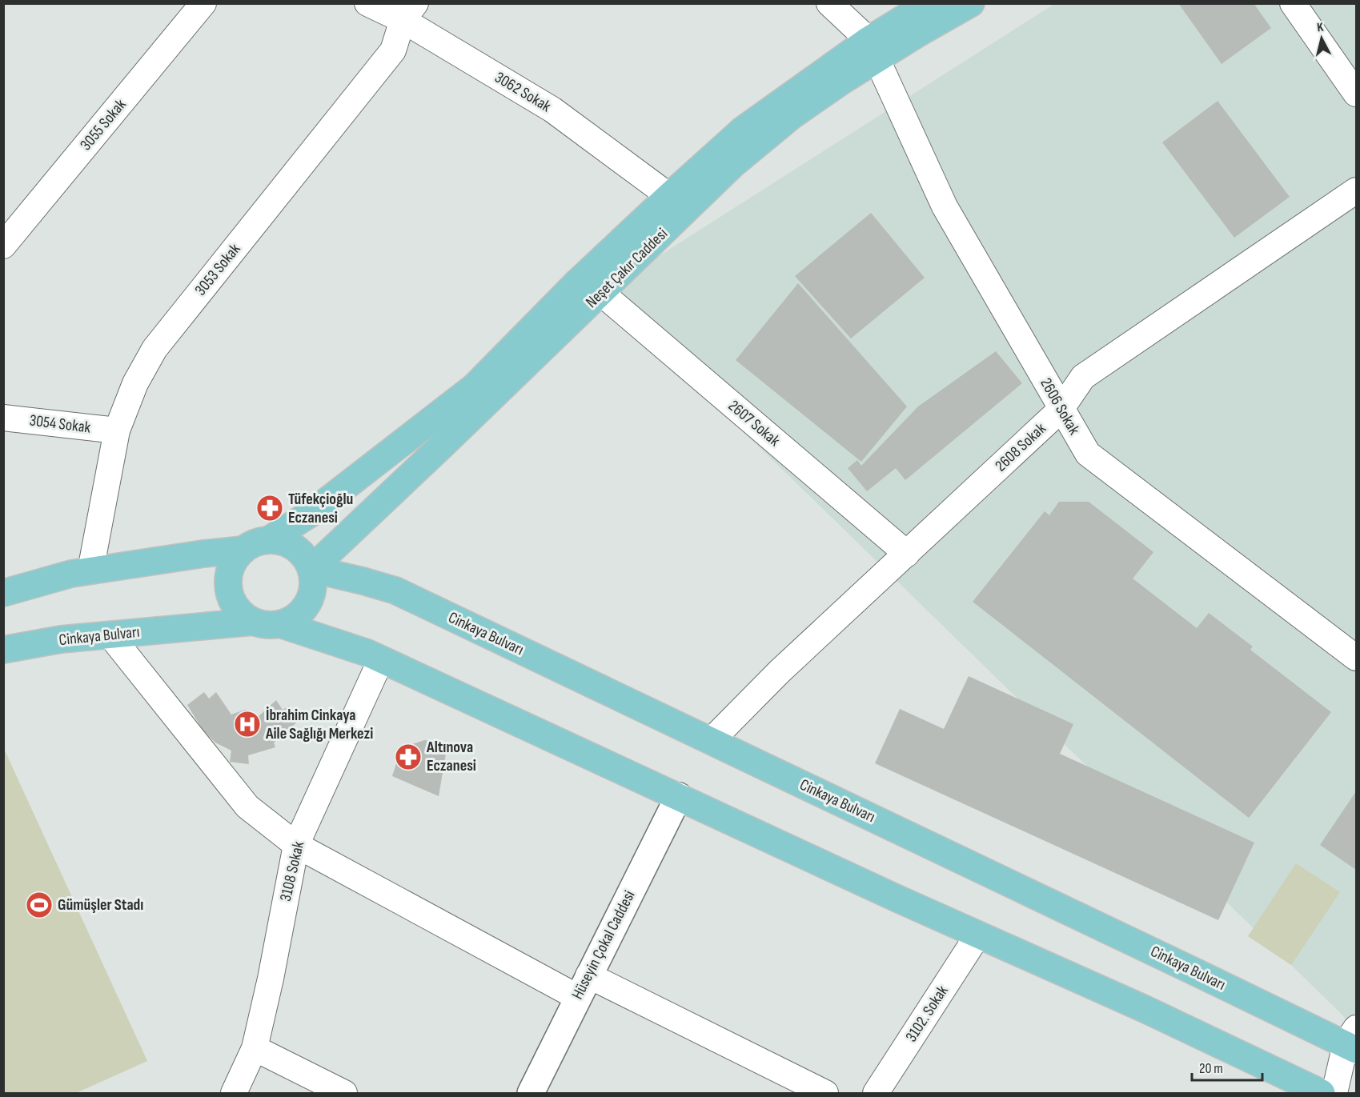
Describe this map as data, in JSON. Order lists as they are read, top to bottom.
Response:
{
  "streets": {
    "main road": ["Neşet Çakır Caddesi", "Cinkaya Bulvarı"],
    "street": [
      "3062 Sokak",
      "3055 Sokak",
      "3053 Sokak",
      "2606 Sokak",
      "2607 Sokak",
      "3054 Sokak",
      "2608 Sokak",
      "3108 Sokak",
      "Hüseyin Çokal Caddesi",
      "3102. Sokak"
    ]
  },
  "crossings": [
    ["3062 Sokak", "Neşet Çakır Caddesi"],
    ["3062 Sokak", "3053 Sokak"],
    ["Neşet Çakır Caddesi", "2606 Sokak"],
    ["Neşet Çakır Caddesi", "2607 Sokak"],
    ["Neşet Çakır Caddesi", "Cinkaya Bulvarı"],
    ["3053 Sokak", "3054 Sokak"],
    ["2606 Sokak", "2608 Sokak"],
    ["2607 Sokak", "2608 Sokak"],
    ["2608 Sokak", "Cinkaya Bulvarı"]
  ],
  "places": {
    "pharmacy": ["Tüfekçioğlu Eczanesi", "Altınova Eczanesi"],
    "hospital": ["İbrahim Cinkaya Aile Sağlığı Merkezi"],
    "sports": ["Gümüşler Stadı"]
  },
  "scale_bar": "20 m",
  "north": "top"
}
